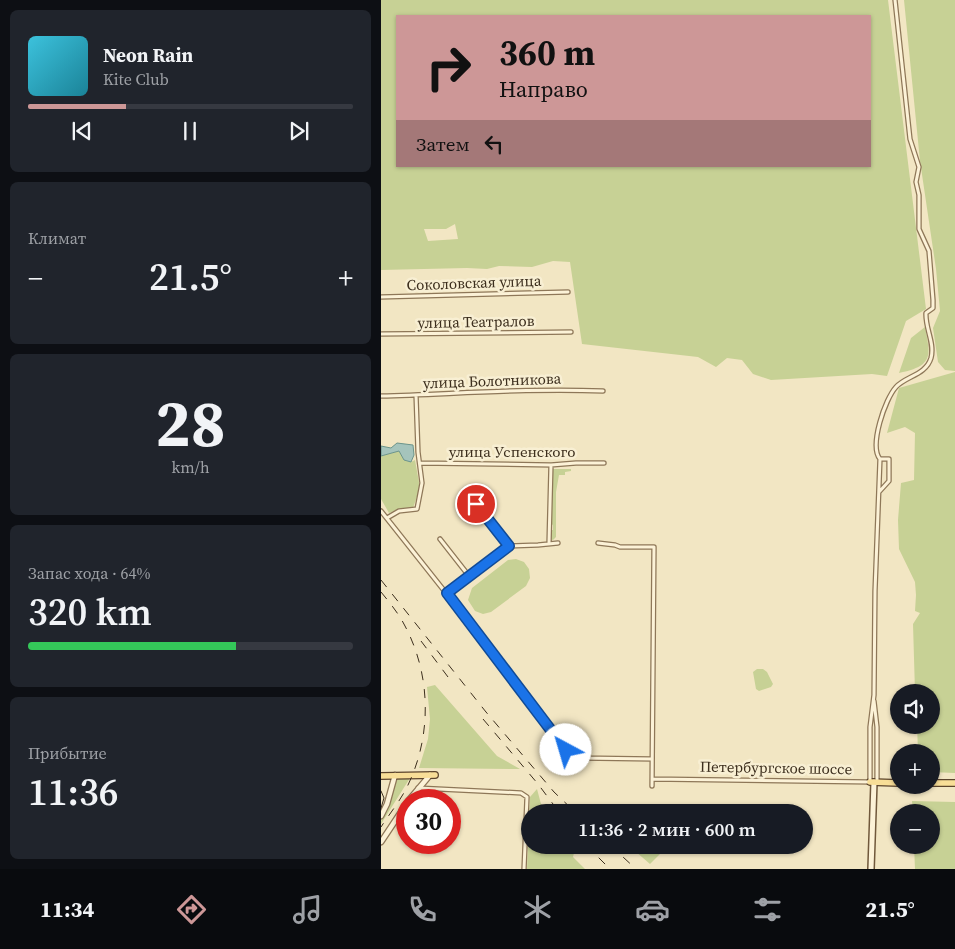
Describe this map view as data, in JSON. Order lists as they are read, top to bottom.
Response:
{
  "streets": {
    "main road": ["Петербургское шоссе"],
    "street": [
      "Соколовская улица",
      "улица Театралов",
      "улица Болотникова",
      "улица Успенского"
    ]
  },
  "page": {
    "turn": ["360 m", "Направо"],
    "song": ["Neon Rain", "Kite Club"],
    "then": "Затем",
    "tile": [
      "Климат",
      ["28", "km/h"],
      ["Запас хода · 64%", "320 km"],
      ["Прибытие", "11:36"]
    ],
    "heat": ["−", "21.5°", "+"],
    "map_buttons": ["+", "−"],
    "limit": "30",
    "trip": "11:36 · 2 мин · 600 m",
    "tabs": ["11:34", "21.5°"]
  }
}
